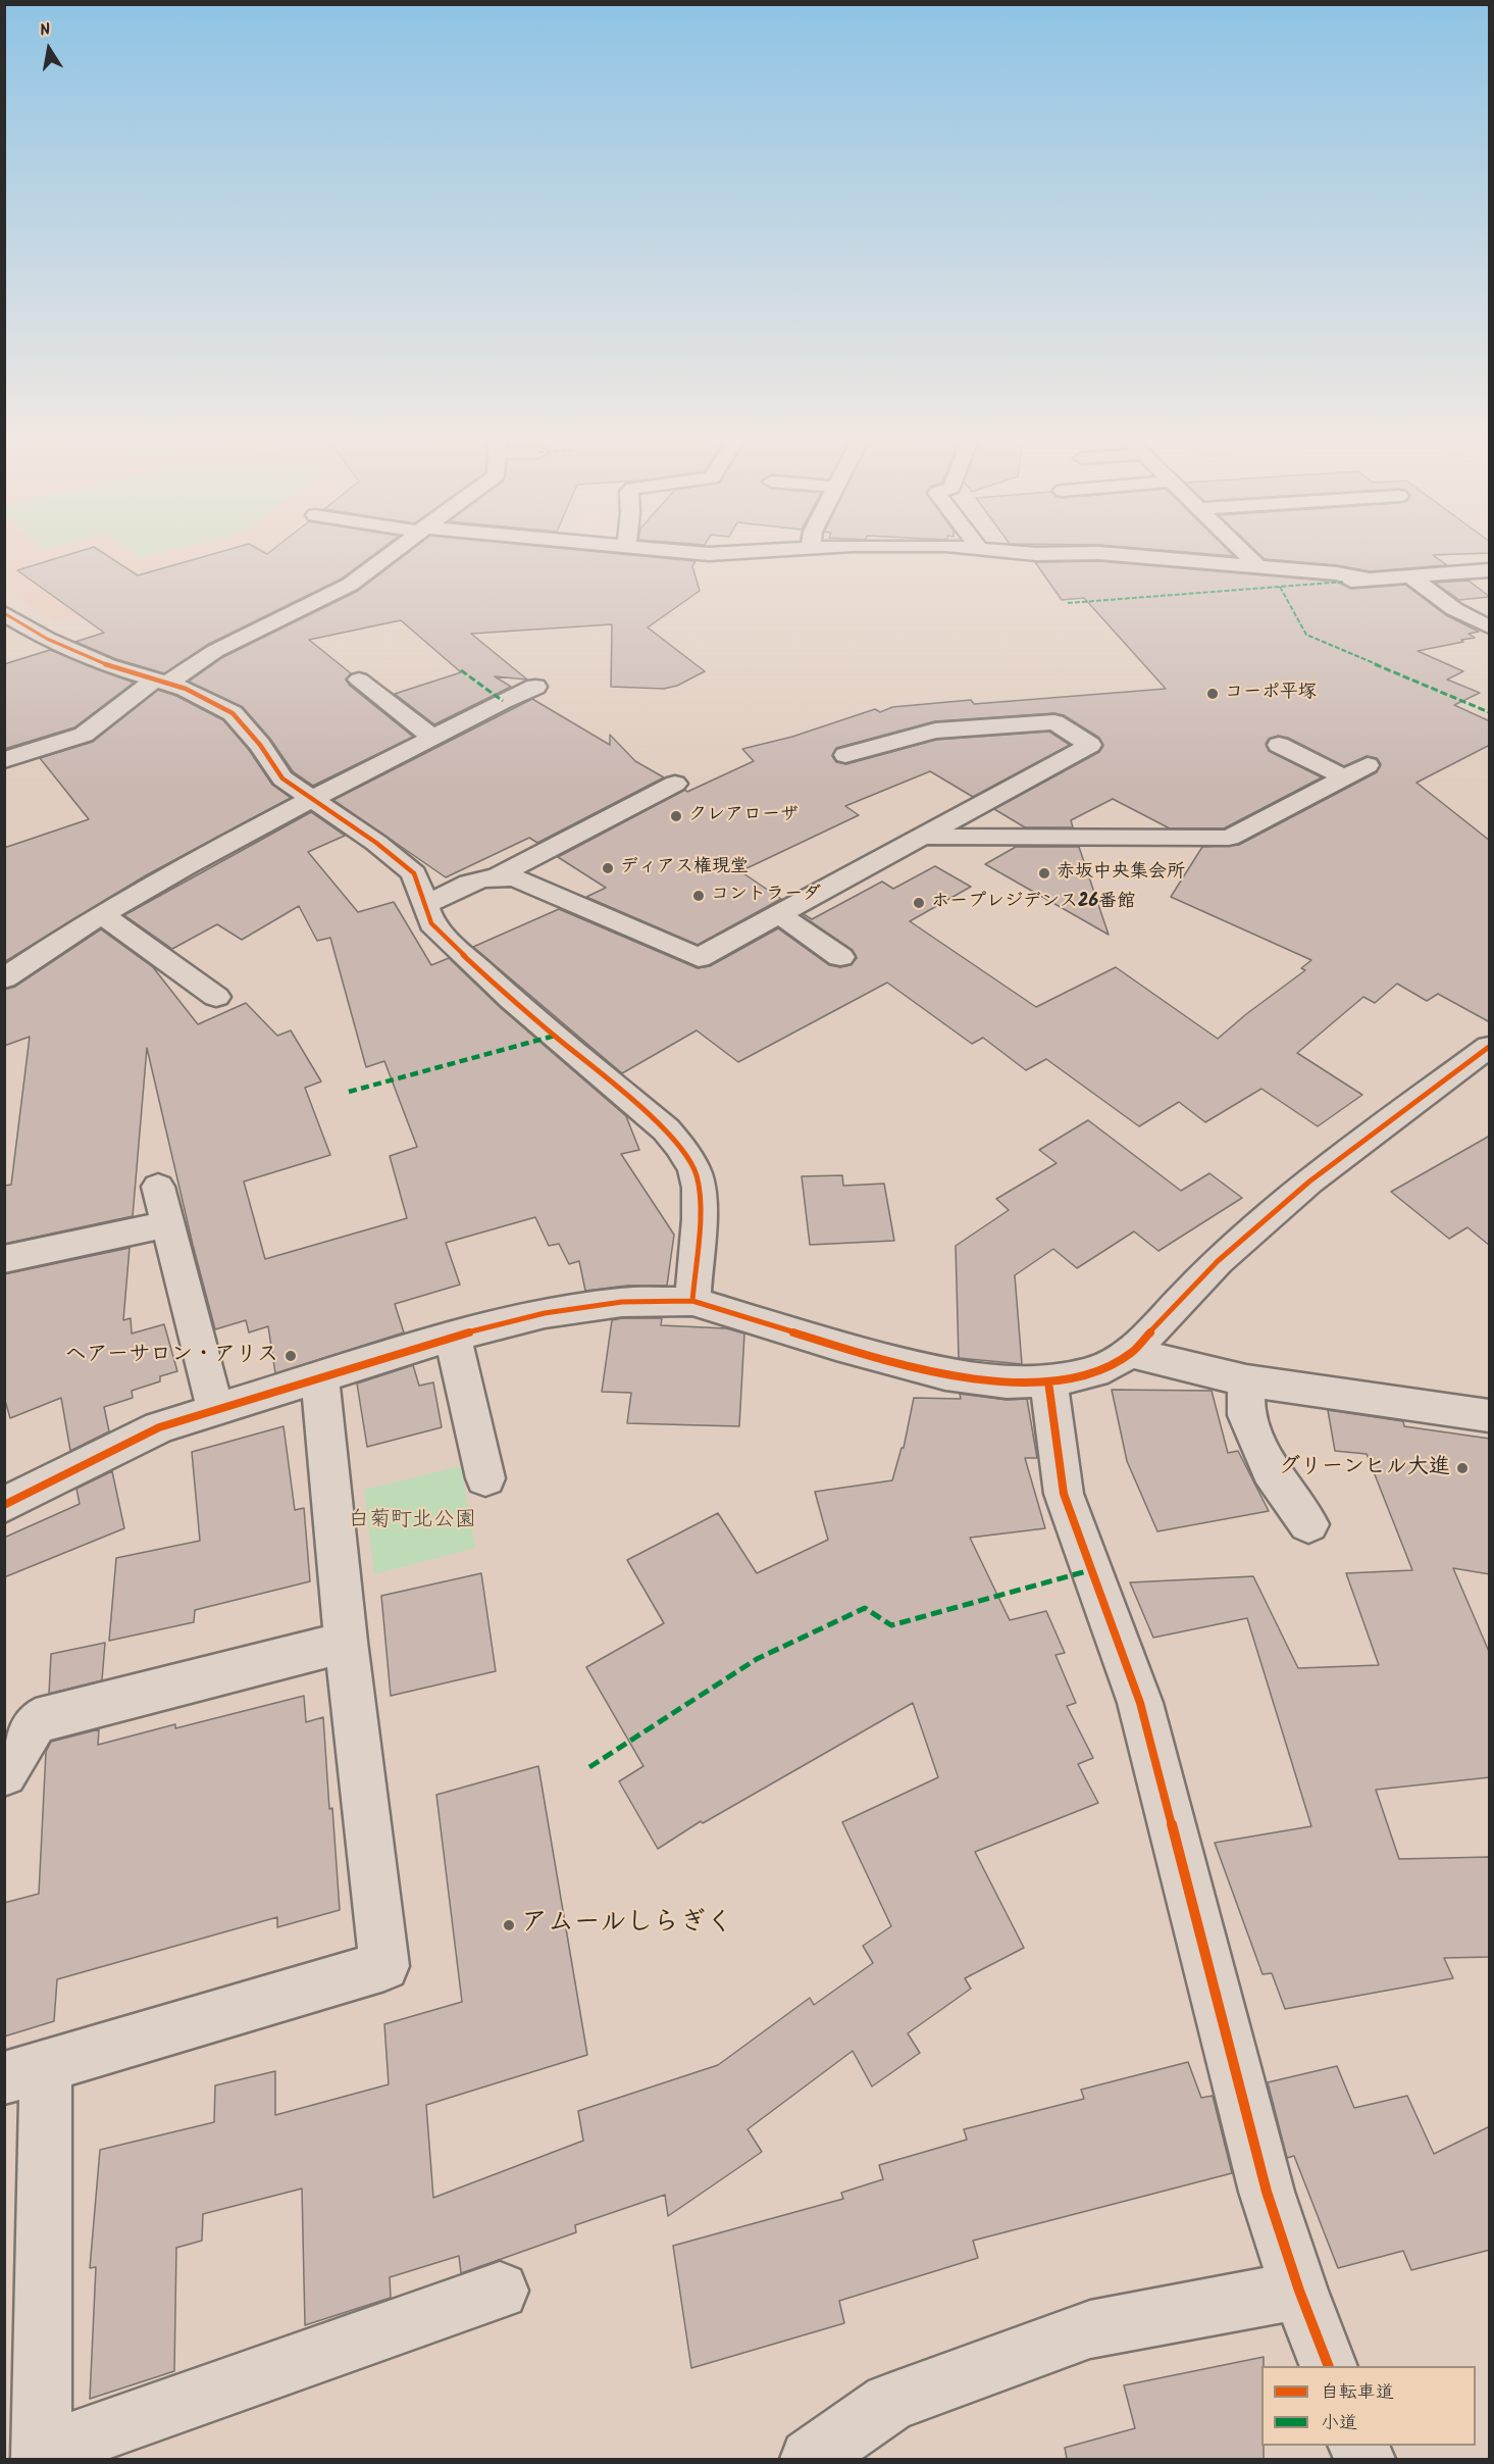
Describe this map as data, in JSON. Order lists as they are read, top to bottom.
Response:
{
  "parks": ["白菊町北公園"],
  "places": [
    "コーポ平塚",
    "クレアローザ",
    "ディアス権現堂",
    "赤坂中央集会所",
    "コントラーダ",
    "ホープレジデンス26番館",
    "ヘアーサロン・アリス",
    "グリーンヒル大進",
    "アムールしらぎく"
  ],
  "legend": ["自転車道", "小道"],
  "north": "top"
}
